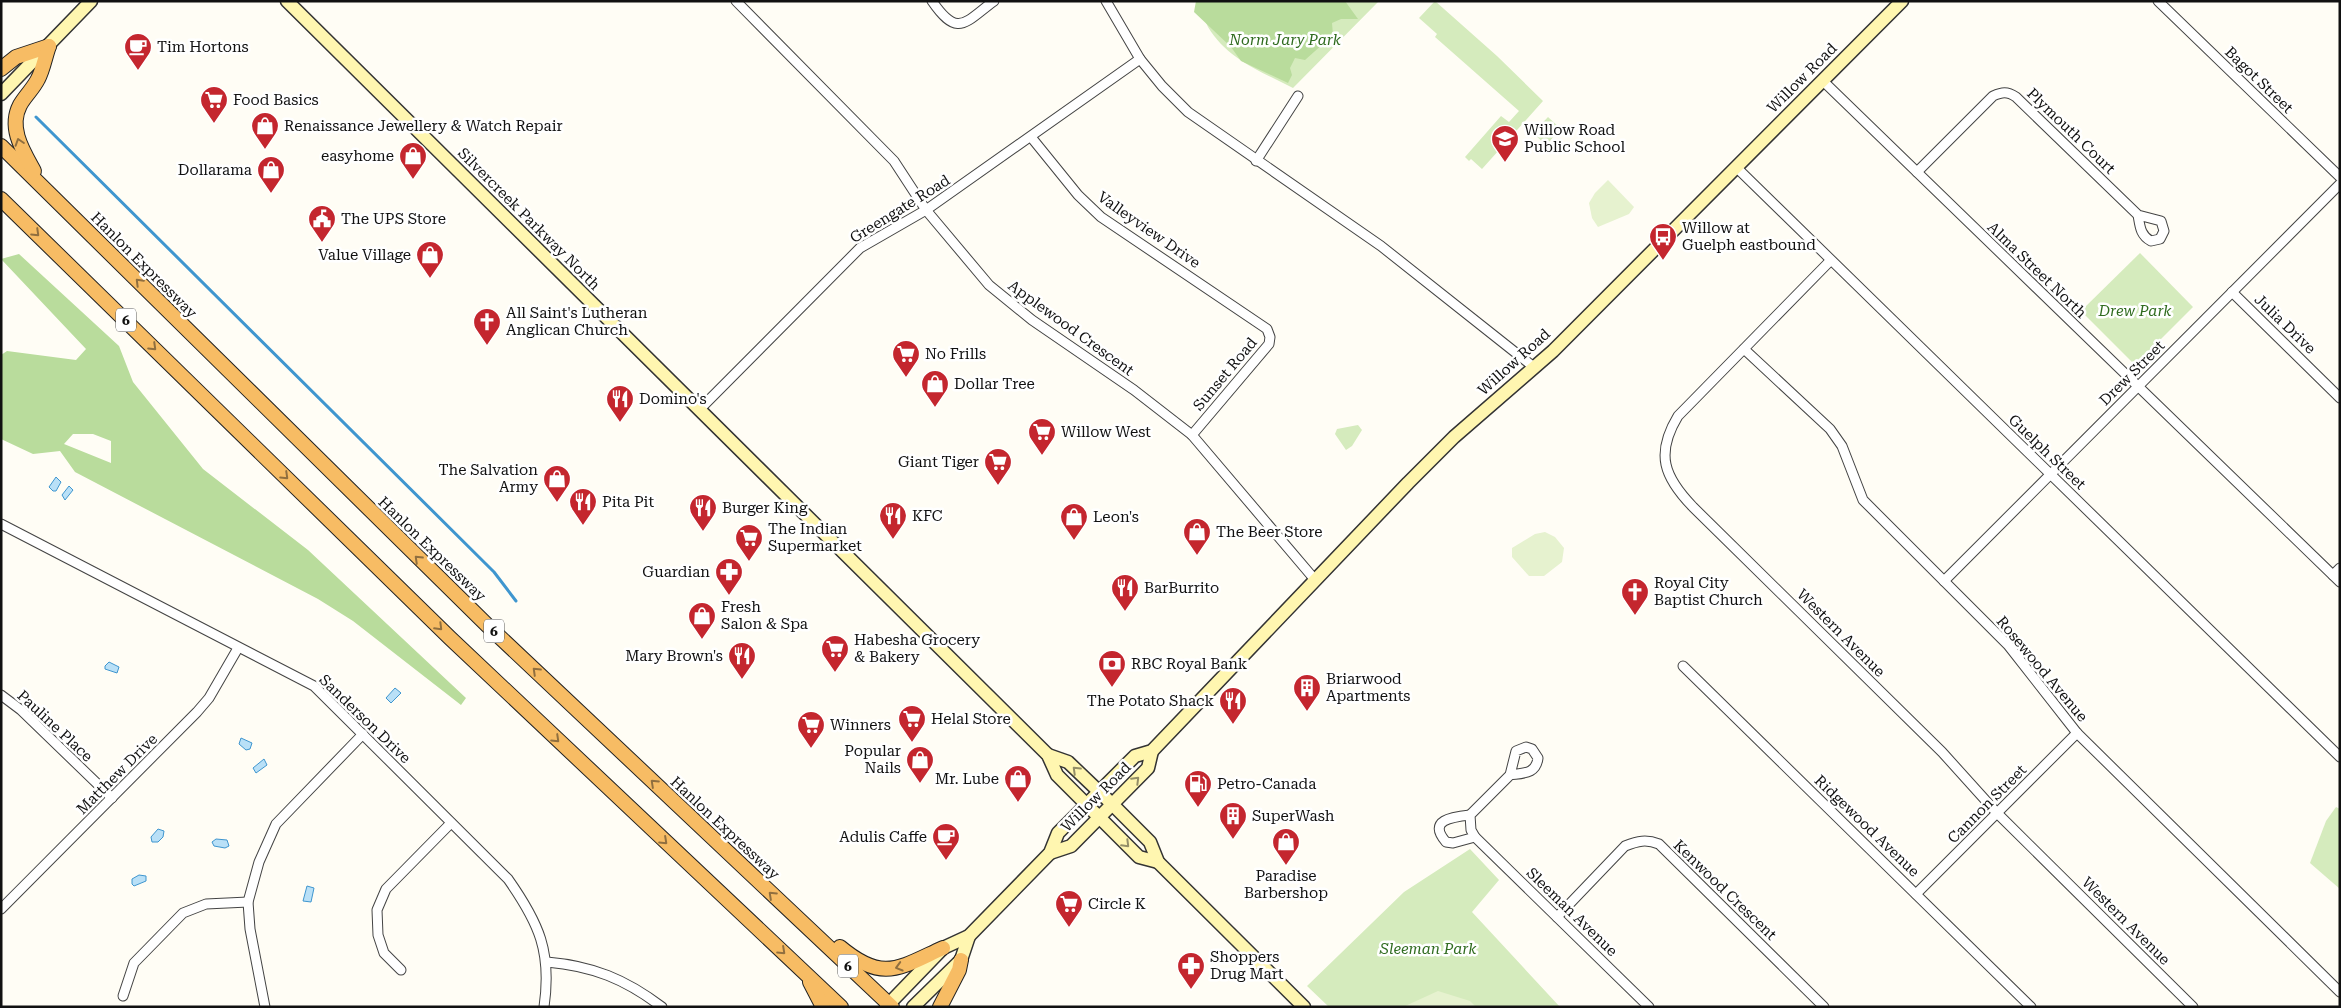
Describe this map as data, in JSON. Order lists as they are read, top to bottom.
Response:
{
  "streets": {
    "highway": ["Hanlon Expressway", "6"],
    "main road": ["Willow Road", "Silvercreek Parkway North"],
    "street": [
      "Bagot Street",
      "Plymouth Court",
      "Greengate Road",
      "Valleyview Drive",
      "Alma Street North",
      "Julia Drive",
      "Applewood Crescent",
      "Drew Street",
      "Sunset Road",
      "Guelph Street",
      "Western Avenue",
      "Rosewood Avenue",
      "Sanderson Drive",
      "Pauline Place",
      "Matthew Drive",
      "Cannon Street",
      "Ridgewood Avenue",
      "Kenwood Crescent",
      "Sleeman Avenue"
    ]
  },
  "crossings": [
    ["Willow Road", "Silvercreek Parkway North"],
    ["Willow Road", "Hanlon Expressway"],
    ["Willow Road", "Alma Street North"],
    ["Willow Road", "Applewood Crescent"],
    ["Willow Road", "Guelph Street"],
    ["Plymouth Court", "Alma Street North"],
    ["Greengate Road", "Silvercreek Parkway North"],
    ["Greengate Road", "Valleyview Drive"],
    ["Greengate Road", "Applewood Crescent"],
    ["Valleyview Drive", "Sunset Road"],
    ["Alma Street North", "Drew Street"],
    ["Julia Drive", "Drew Street"],
    ["Applewood Crescent", "Sunset Road"],
    ["Drew Street", "Guelph Street"],
    ["Drew Street", "Rosewood Avenue"],
    ["Guelph Street", "Western Avenue"],
    ["Western Avenue", "Rosewood Avenue"],
    ["Western Avenue", "Cannon Street"],
    ["Rosewood Avenue", "Cannon Street"],
    ["Sanderson Drive", "Matthew Drive"],
    ["Pauline Place", "Matthew Drive"],
    ["Cannon Street", "Ridgewood Avenue"],
    ["Kenwood Crescent", "Sleeman Avenue"]
  ],
  "parks": ["Norm Jary Park", "Drew Park", "Sleeman Park"],
  "places": {
    "cafe": ["Tim Hortons", "Adulis Caffe"],
    "supermarket": [
      "Food Basics",
      "No Frills",
      "Willow West",
      "Giant Tiger",
      "The Indian Supermarket",
      "Habesha Grocery & Bakery",
      "Helal Store",
      "Winners",
      "Circle K"
    ],
    "shop": [
      "Renaissance Jewellery & Watch Repair",
      "easyhome",
      "Dollarama",
      "Value Village",
      "Dollar Tree",
      "The Salvation Army",
      "Leon's",
      "The Beer Store",
      "Fresh Salon & Spa",
      "Popular Nails",
      "Mr. Lube",
      "Paradise Barbershop"
    ],
    "school or university": ["Willow Road Public School"],
    "public building": ["The UPS Store"],
    "bus stop": ["Willow at Guelph eastbound"],
    "church": ["All Saint's Lutheran Anglican Church", "Royal City Baptist Church"],
    "restaurant": [
      "Domino's",
      "Pita Pit",
      "Burger King",
      "KFC",
      "BarBurrito",
      "Mary Brown's",
      "The Potato Shack"
    ],
    "pharmacy": ["Guardian", "Shoppers Drug Mart"],
    "bank": ["RBC Royal Bank"],
    "building": ["Briarwood Apartments", "SuperWash"],
    "fuel station": ["Petro-Canada"]
  }
}
